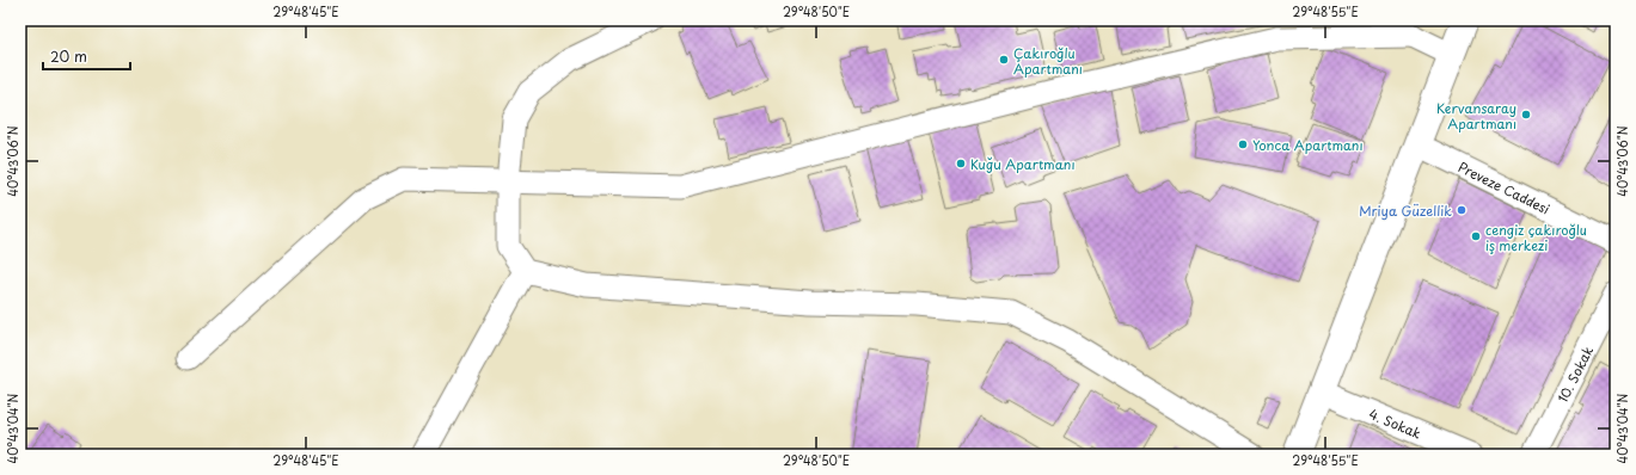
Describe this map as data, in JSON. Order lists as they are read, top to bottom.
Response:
{
  "streets": {
    "street": ["Preveze Caddesi", "10. Sokak", "4. Sokak"]
  },
  "places": [
    "Çakıroğlu Apartmanı",
    "Kervansaray Apartmanı",
    "Yonca Apartmanı",
    "Kuğu Apartmanı",
    "Mriya Güzellik",
    "cengiz çakıroğlu iş merkezi"
  ],
  "scale_bar": "20 m",
  "coordinates": [
    "29°48'45\"E",
    "29°48'50\"E",
    "29°48'55\"E",
    "40°43'06\"N",
    "40°43'04\"N"
  ]
}
